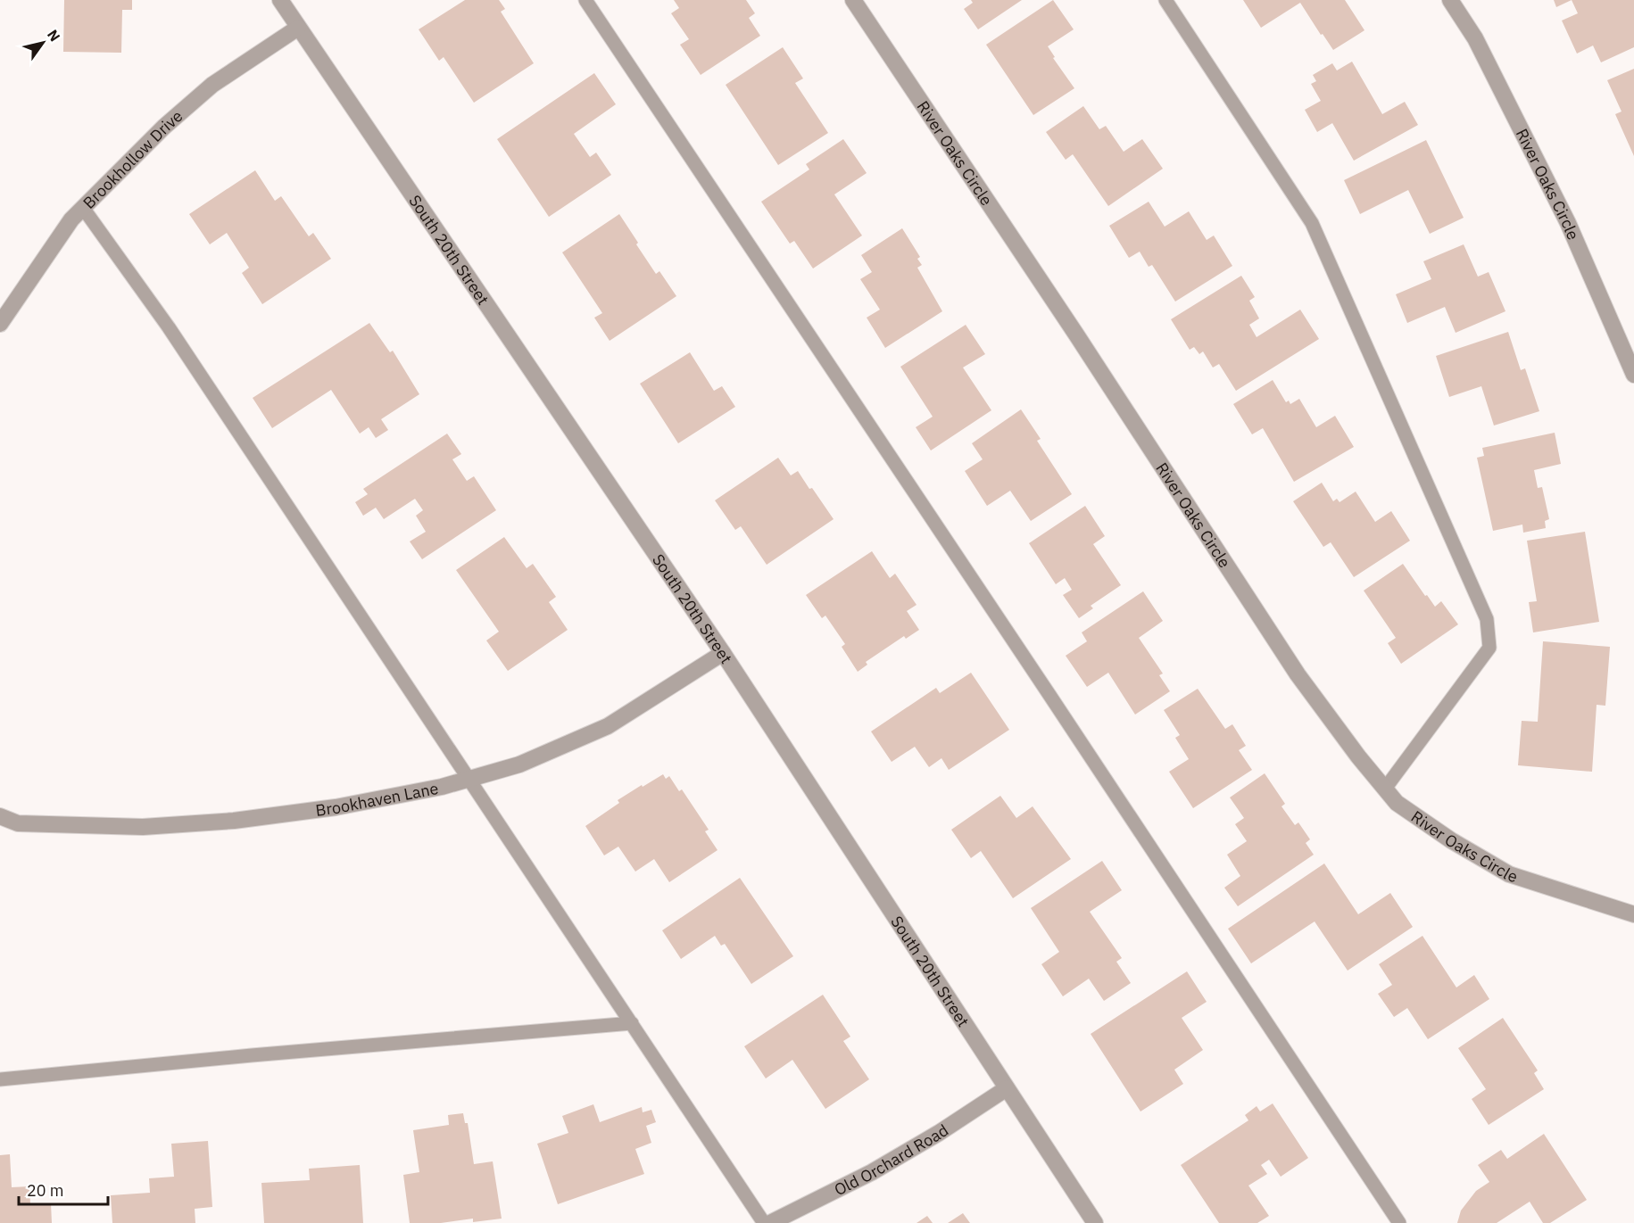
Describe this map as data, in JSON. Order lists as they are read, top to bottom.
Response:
{
  "streets": {
    "street": [
      "River Oaks Circle",
      "Brookhollow Drive",
      "South 20th Street",
      "Brookhaven Lane",
      "Old Orchard Road"
    ]
  },
  "crossings": [
    ["Brookhollow Drive", "South 20th Street"],
    ["South 20th Street", "Brookhaven Lane"],
    ["South 20th Street", "Old Orchard Road"]
  ],
  "scale_bar": "20 m",
  "north": "top right"
}
